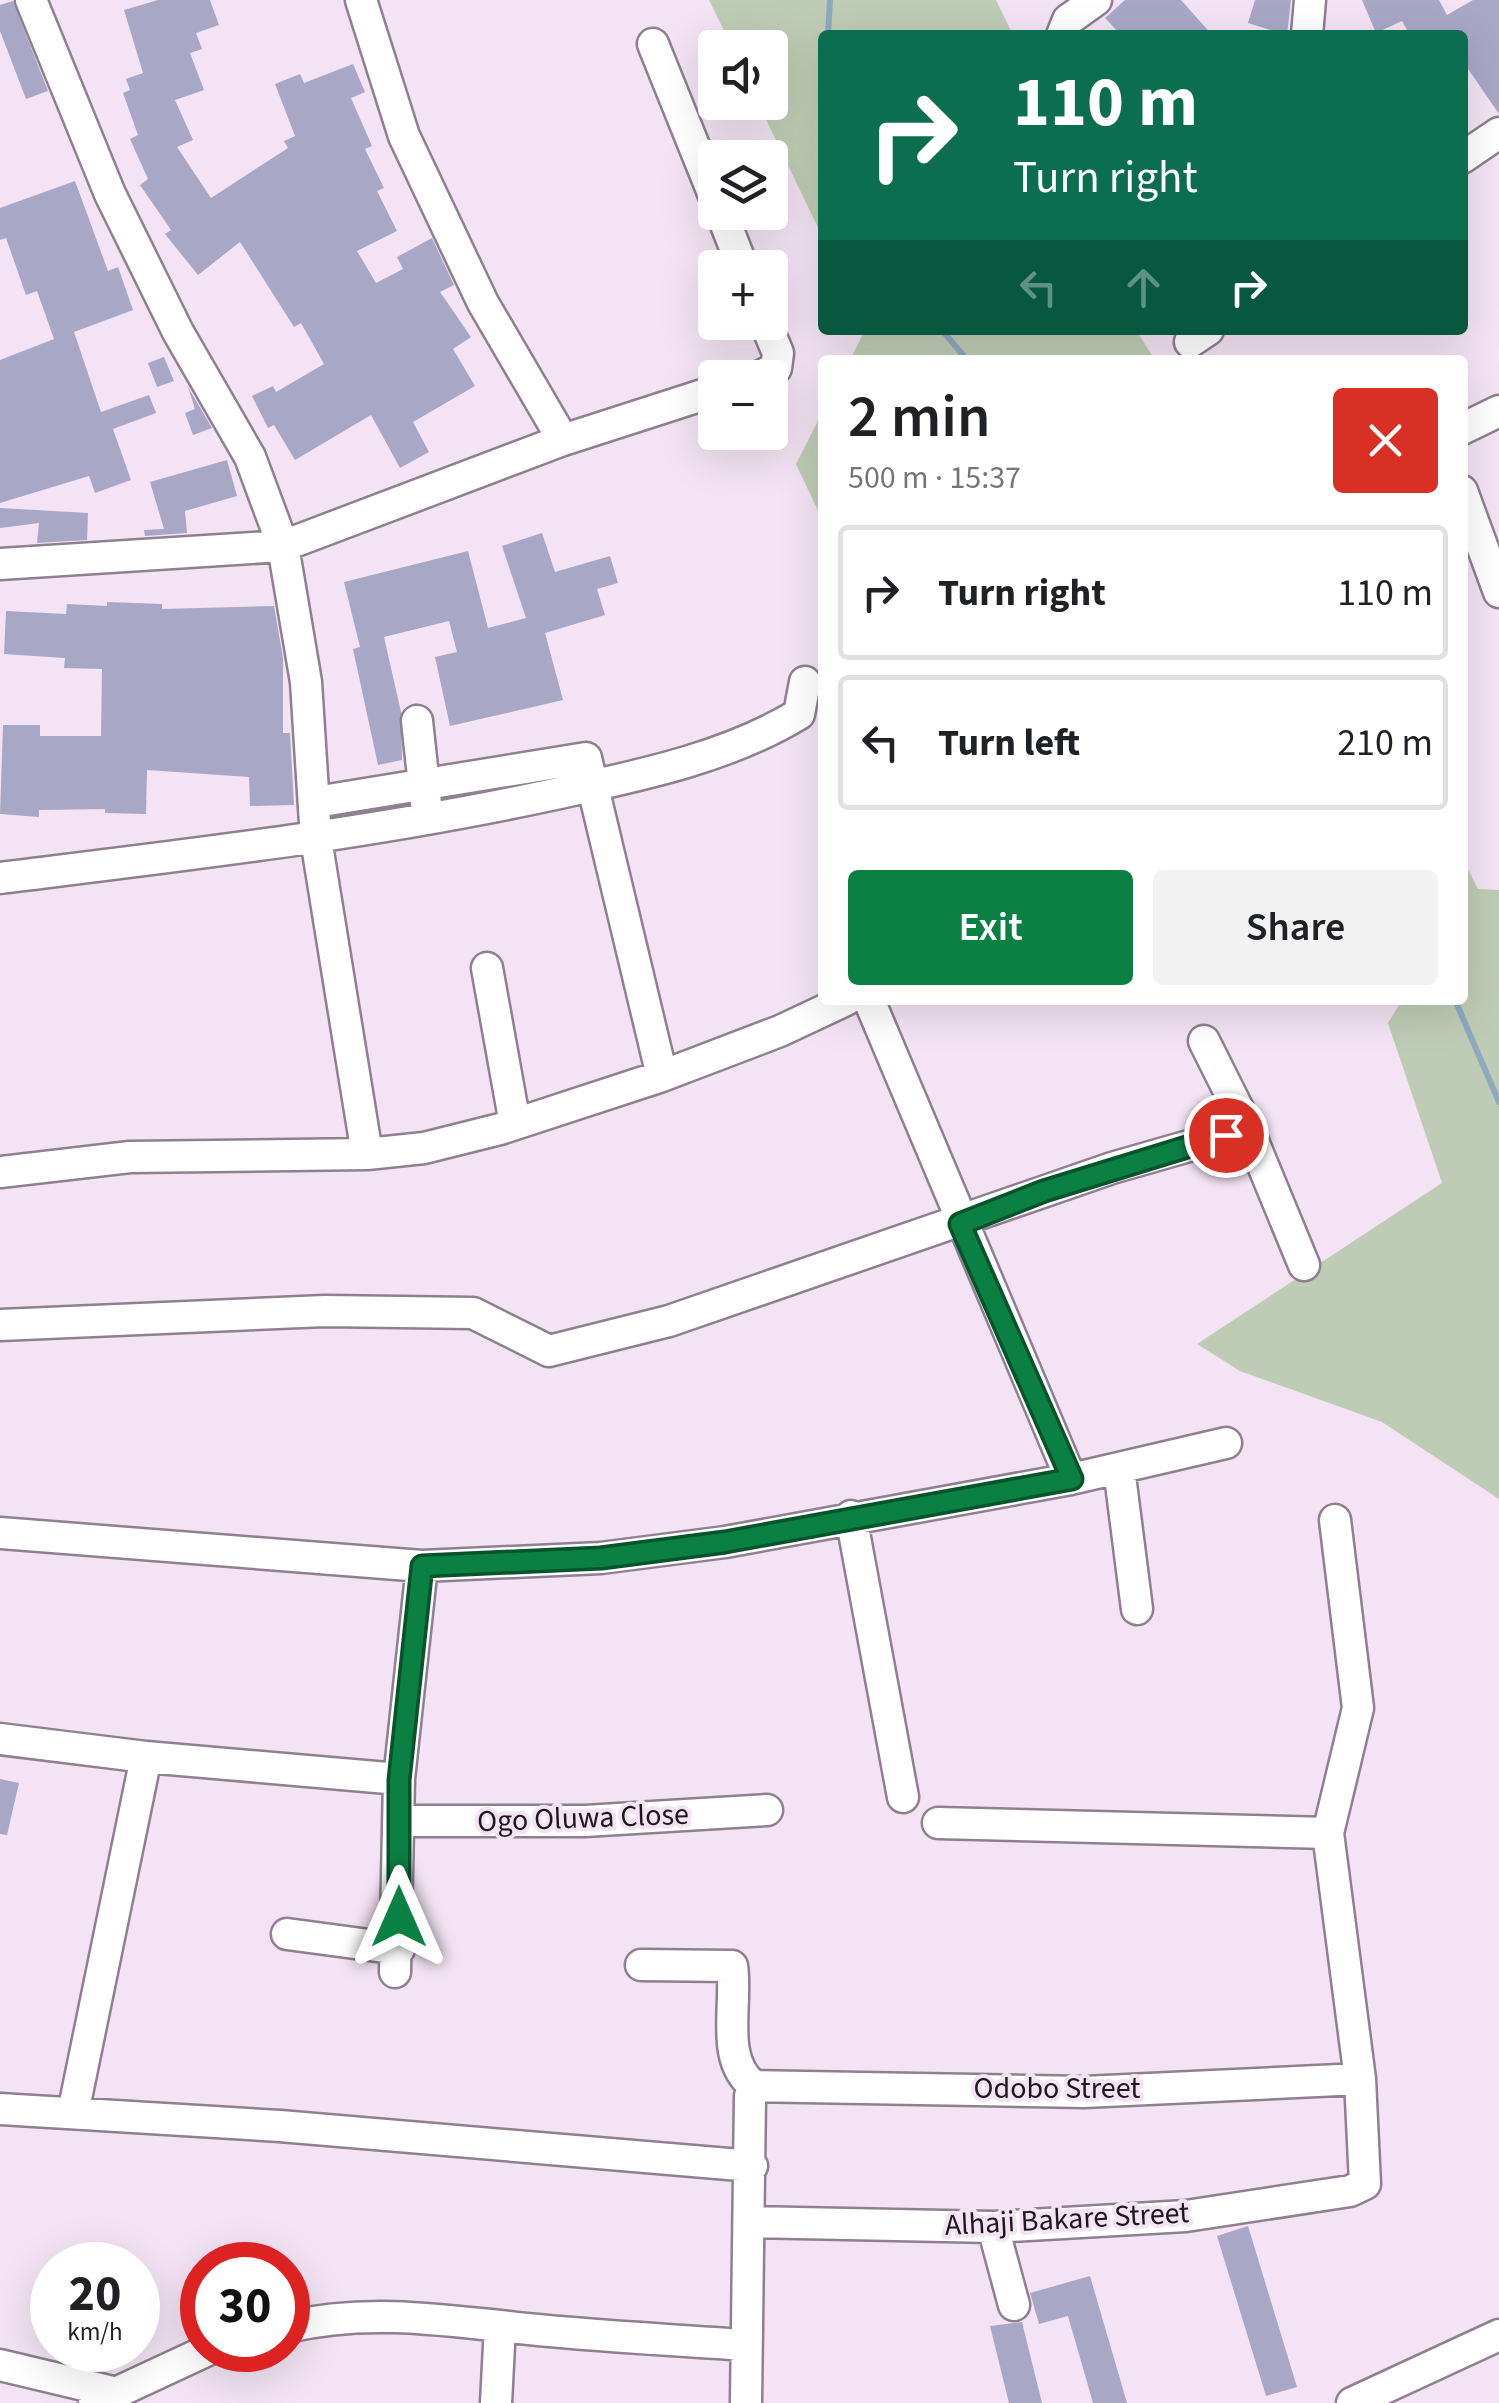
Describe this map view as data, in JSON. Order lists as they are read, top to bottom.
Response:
{
  "streets": {
    "street": ["Ogo Oluwa Close", "Odobo Street", "Alhaji Bakare Street"]
  },
  "crossings": [
    ["Odobo Street", "Alhaji Bakare Street"]
  ],
  "page": {
    "map_buttons": ["+", "−"],
    "turn": ["110 m", "Turn right"],
    "heading": ["2 min", "500 m · 15:37"],
    "list": [
      {
        "name": "Turn right",
        "value": "110 m"
      },
      {
        "name": "Turn left",
        "value": "210 m"
      }
    ],
    "buttons": ["Exit", "Share"],
    "speed": "20 km/h",
    "limit": "30"
  }
}
